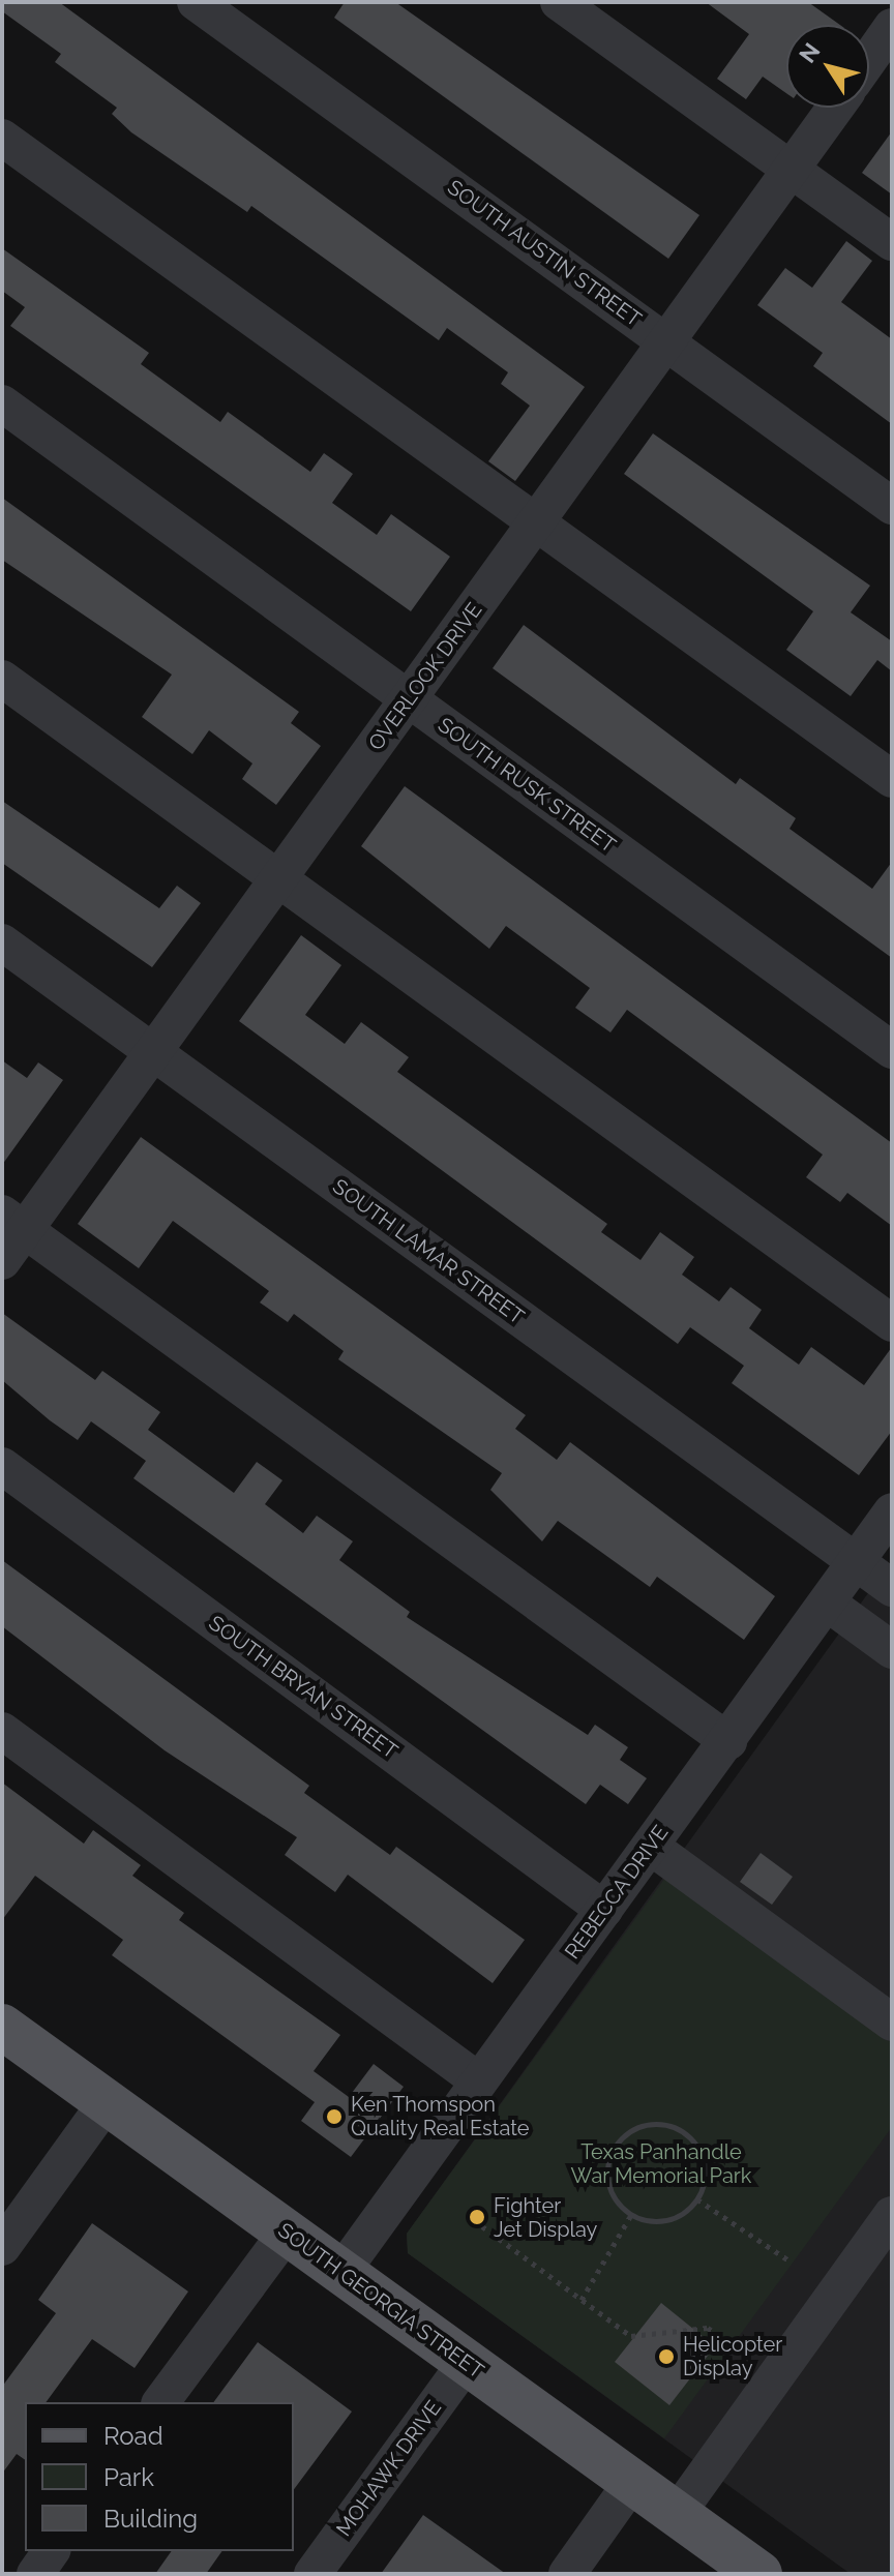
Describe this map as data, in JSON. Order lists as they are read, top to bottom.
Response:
{
  "streets": {
    "main road": ["SOUTH GEORGIA STREET"],
    "street": [
      "SOUTH AUSTIN STREET",
      "OVERLOOK DRIVE",
      "SOUTH RUSK STREET",
      "SOUTH LAMAR STREET",
      "SOUTH BRYAN STREET",
      "REBECCA DRIVE",
      "MOHAWK DRIVE"
    ]
  },
  "crossings": [
    ["SOUTH AUSTIN STREET", "OVERLOOK DRIVE"],
    ["OVERLOOK DRIVE", "SOUTH RUSK STREET"],
    ["OVERLOOK DRIVE", "SOUTH LAMAR STREET"],
    ["SOUTH LAMAR STREET", "REBECCA DRIVE"],
    ["SOUTH BRYAN STREET", "REBECCA DRIVE"],
    ["REBECCA DRIVE", "SOUTH GEORGIA STREET"],
    ["SOUTH GEORGIA STREET", "MOHAWK DRIVE"]
  ],
  "parks": ["Texas Panhandle War Memorial Park"],
  "places": ["Ken Thomspon Quality Real Estate", "Fighter Jet Display", "Helicopter Display"],
  "legend": ["Road", "Park", "Building"],
  "north": "top left"
}
